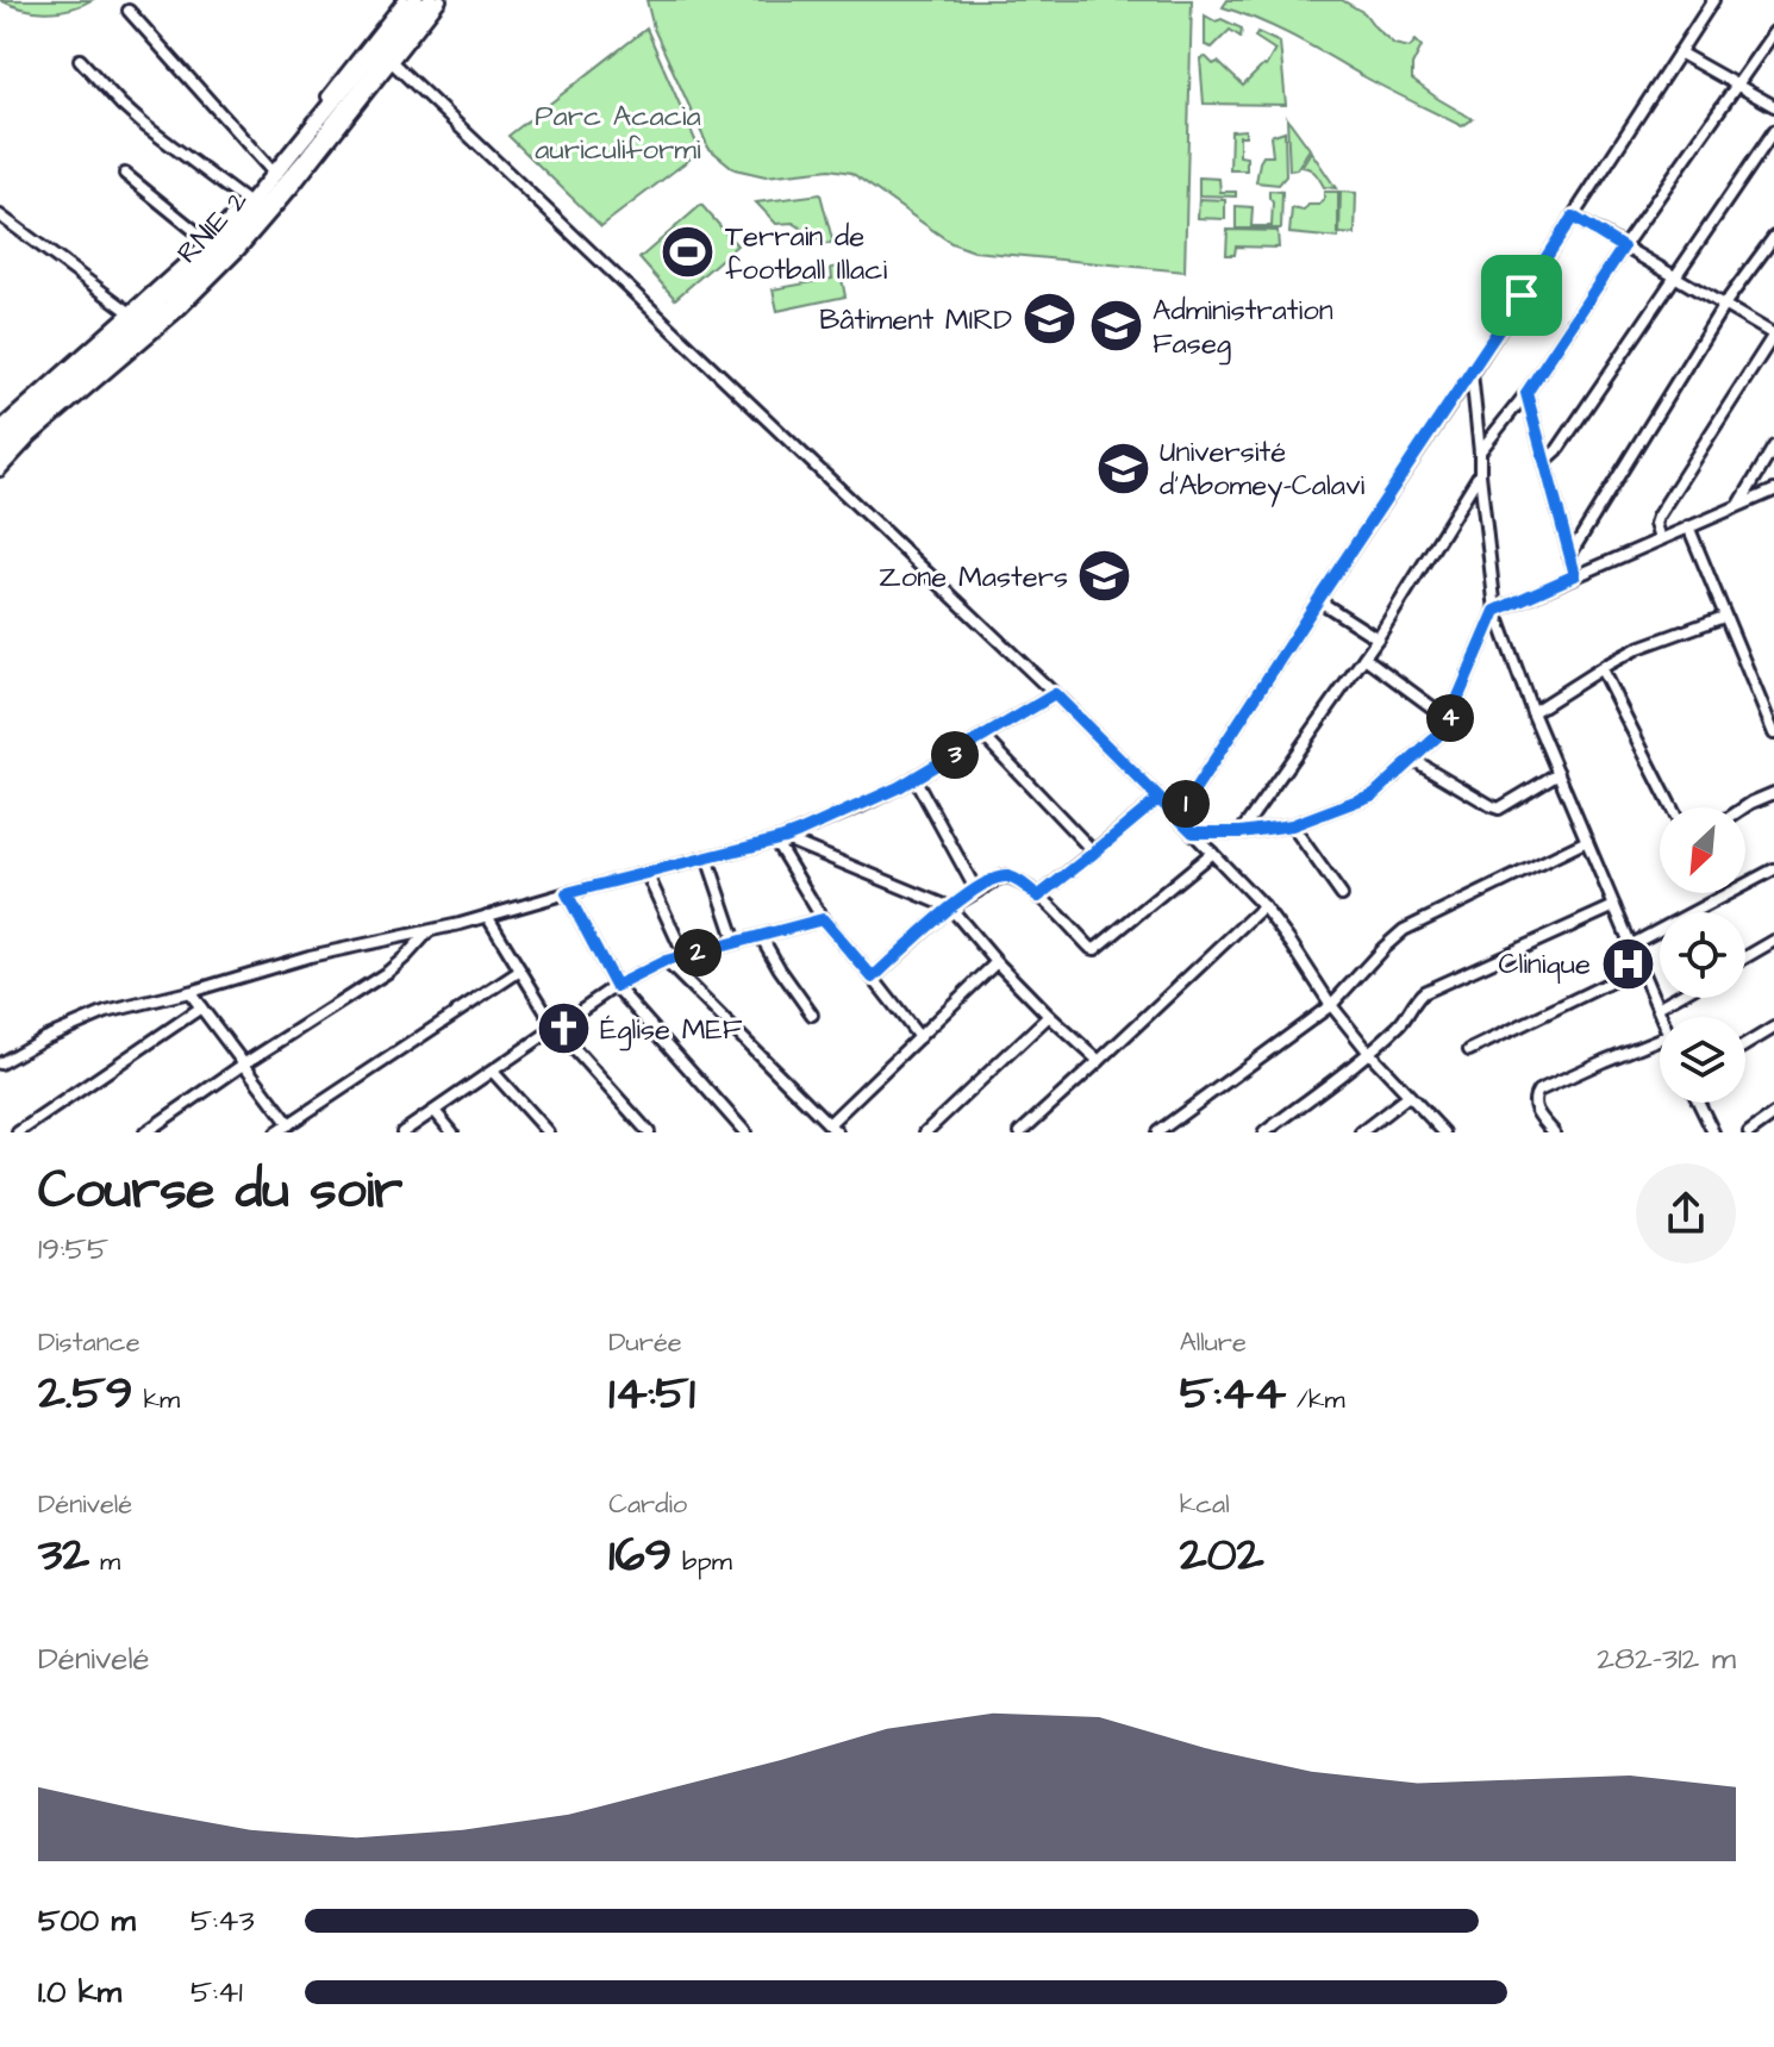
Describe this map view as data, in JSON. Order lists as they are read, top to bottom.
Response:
{
  "streets": {
    "highway": ["RNIE 2"]
  },
  "parks": ["Parc Acacia auriculiformi"],
  "places": {
    "sports": ["Terrain de football Illaci"],
    "school or university": [
      "Bâtiment MIRD",
      "Administration Faseg",
      "Université d'Abomey-Calavi",
      "Zone Masters"
    ],
    "hospital": ["Clinique"],
    "church": ["Église MEF"]
  },
  "north": "bottom left",
  "page": {
    "pins": [
      "4",
      "3",
      "1",
      "2"
    ],
    "heading": ["Course du soir", "19:55"],
    "stats": [
      ["Distance", "2.59 km"],
      ["Durée", "14:51"],
      ["Allure", "5:44 /km"],
      ["Dénivelé", "32 m"],
      ["Cardio", "169 bpm"],
      ["kcal", "202"]
    ],
    "chart": ["Dénivelé", "282–312 m"],
    "list": [
      {
        "name": "500 m",
        "note": "5:43"
      },
      {
        "name": "1.0 km",
        "note": "5:41"
      }
    ]
  }
}
